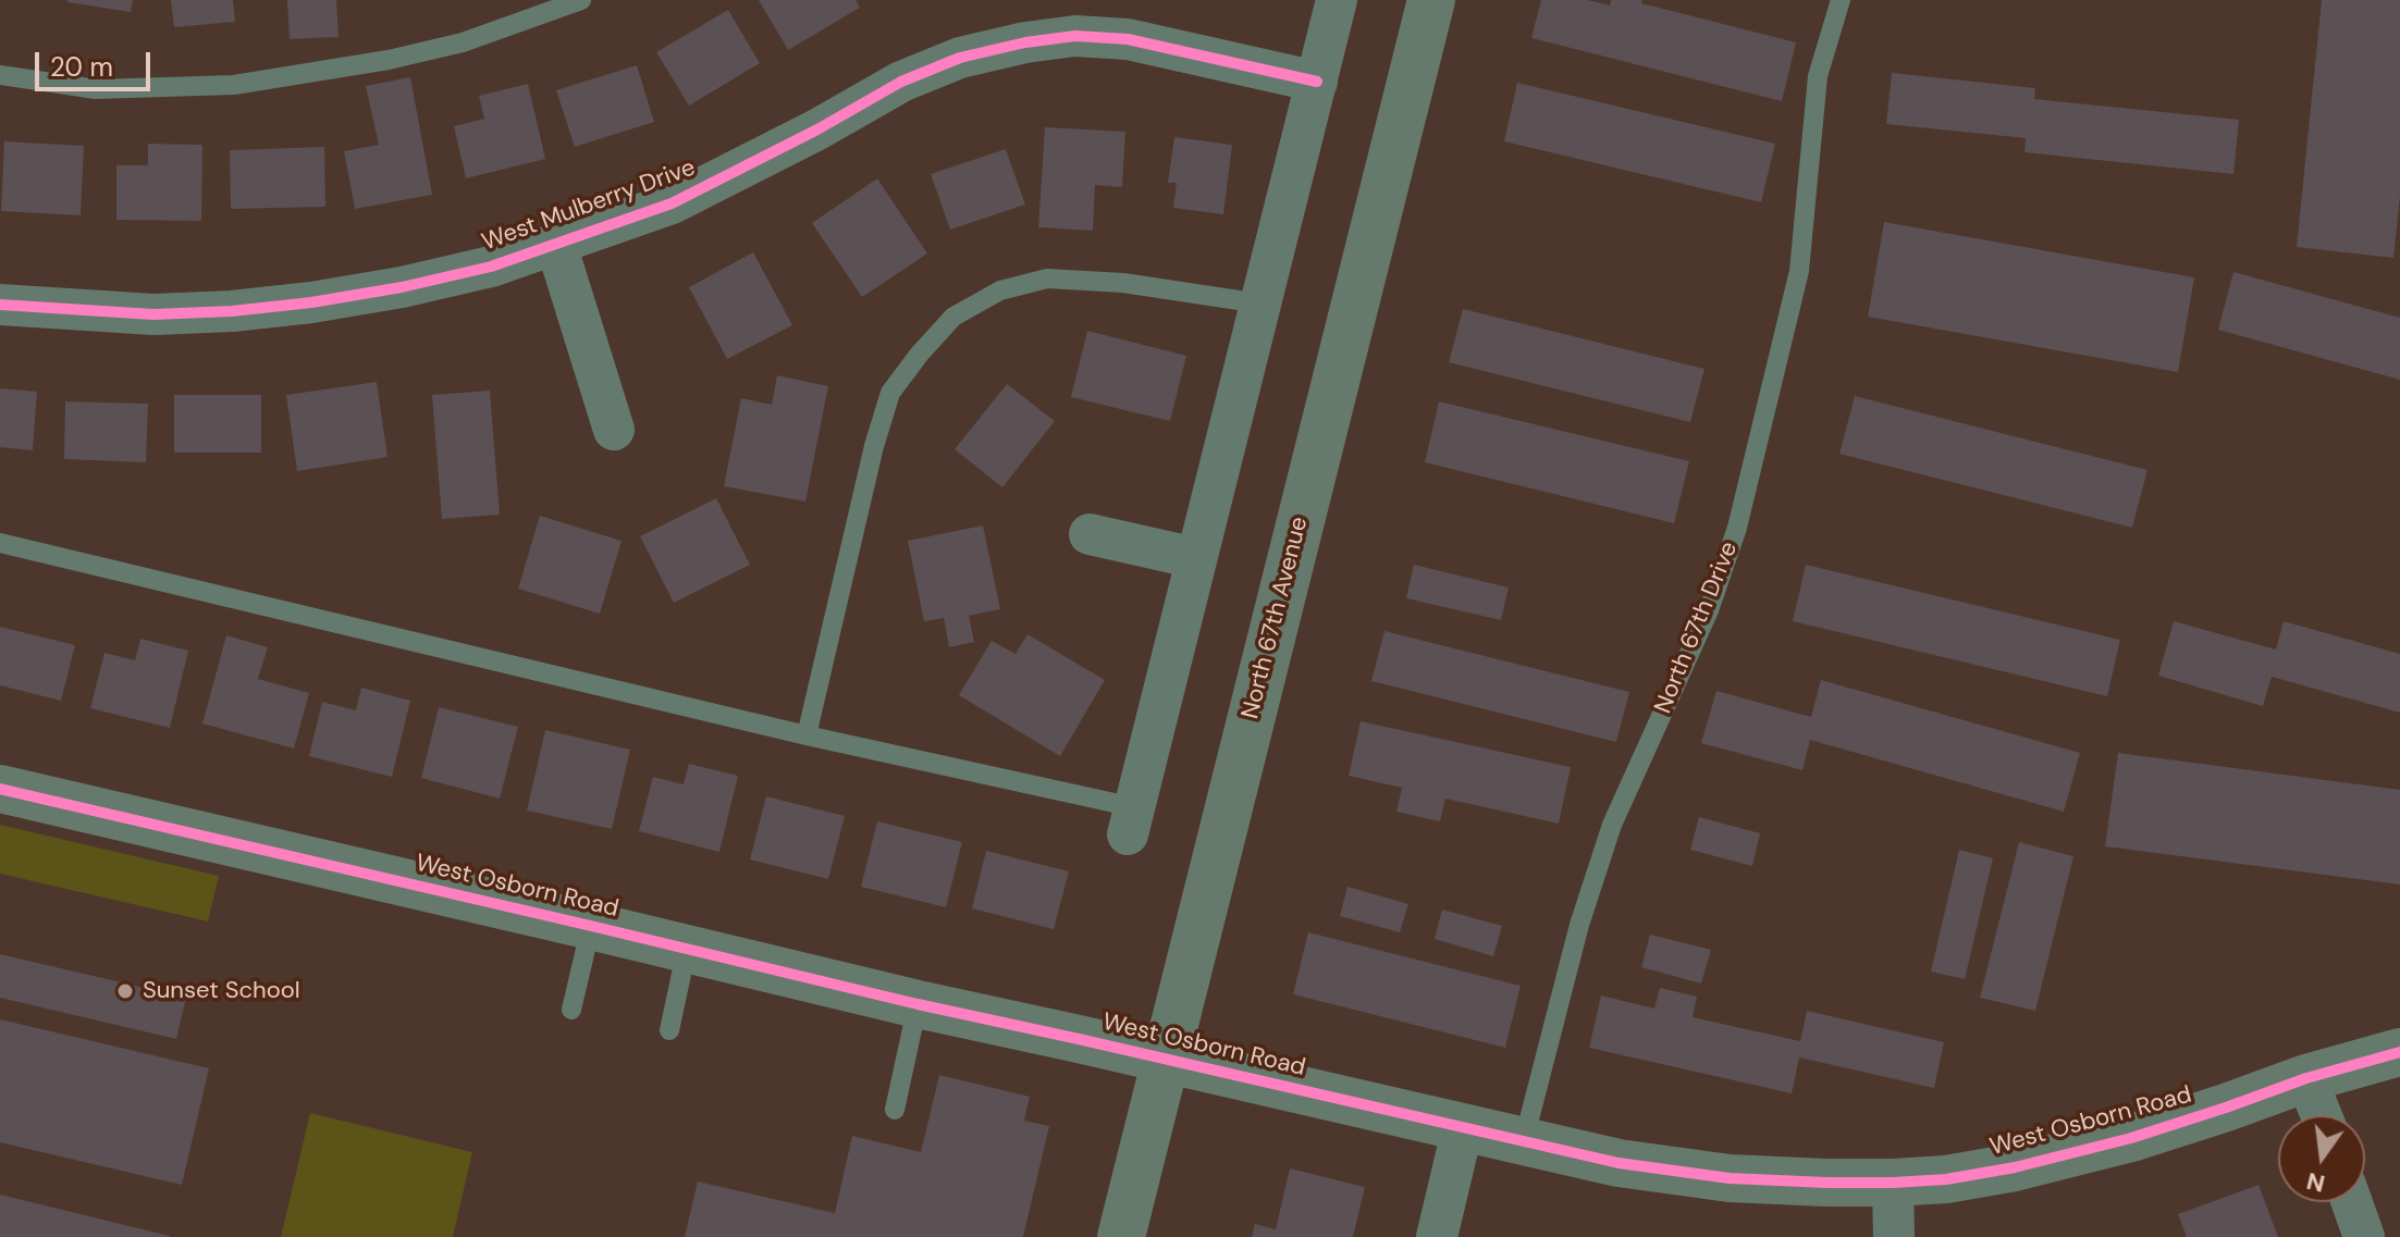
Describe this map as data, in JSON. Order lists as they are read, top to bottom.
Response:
{
  "streets": {
    "street": ["West Mulberry Drive", "North 67th Avenue", "West Osborn Road"],
    "lane": ["North 67th Drive"]
  },
  "crossings": [
    ["North 67th Avenue", "West Osborn Road"],
    ["North 67th Drive", "West Osborn Road"]
  ],
  "places": ["Sunset School"],
  "scale_bar": "20 m",
  "north": "bottom"
}
